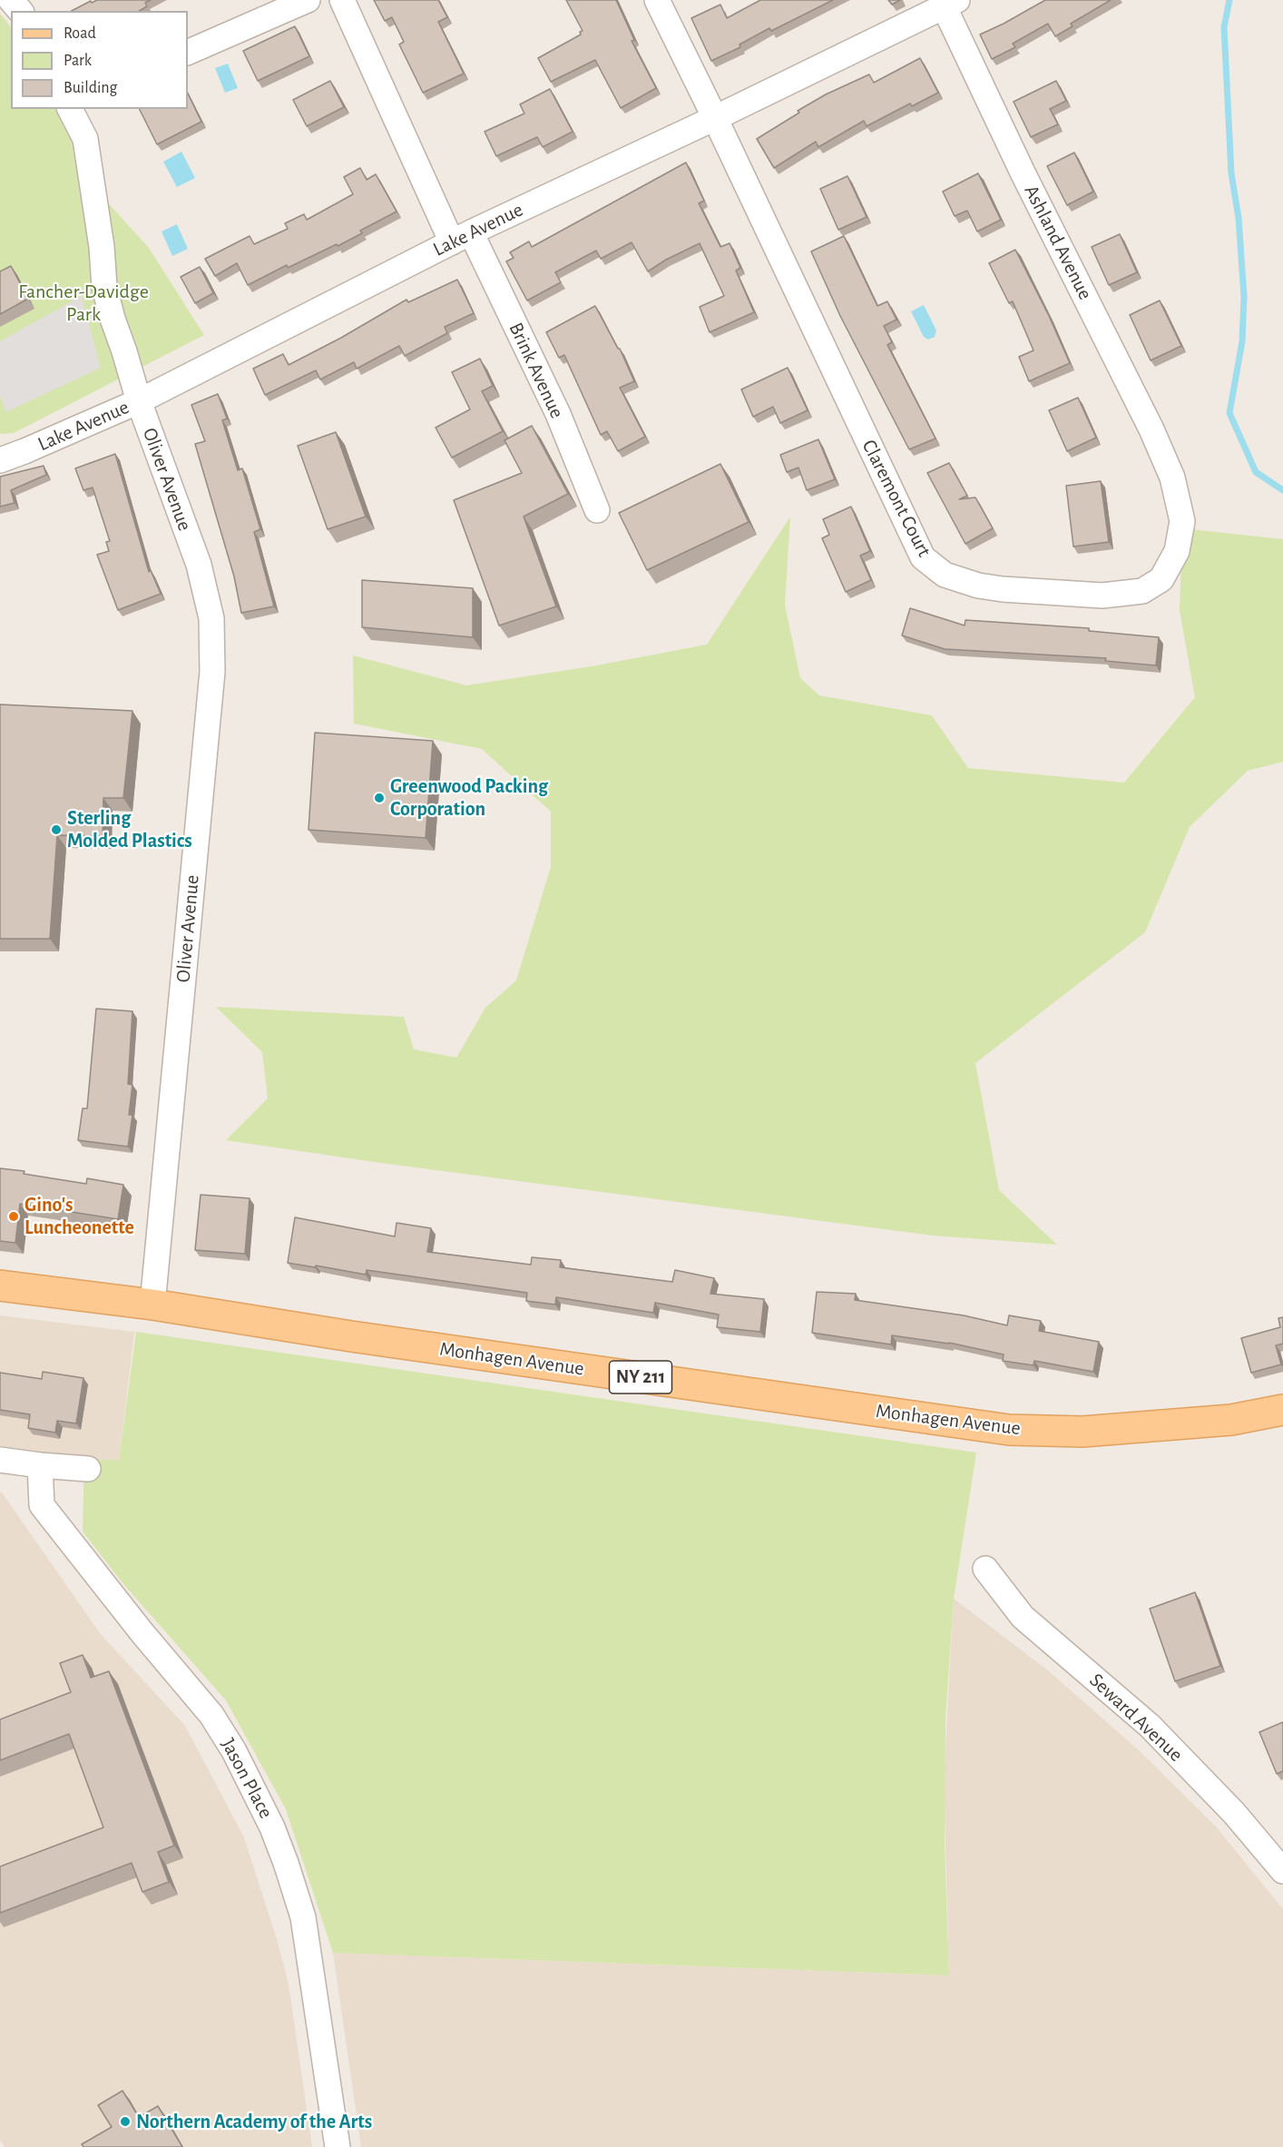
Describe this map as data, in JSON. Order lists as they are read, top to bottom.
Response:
{
  "streets": {
    "main road": ["Monhagen Avenue", "NY 211"],
    "street": [
      "Lake Avenue",
      "Ashland Avenue",
      "Brink Avenue",
      "Oliver Avenue",
      "Claremont Court",
      "Seward Avenue",
      "Jason Place"
    ]
  },
  "crossings": [
    ["Lake Avenue", "Ashland Avenue"],
    ["Lake Avenue", "Brink Avenue"],
    ["Lake Avenue", "Oliver Avenue"],
    ["Lake Avenue", "Claremont Court"],
    ["Ashland Avenue", "Claremont Court"],
    ["Oliver Avenue", "Monhagen Avenue"]
  ],
  "parks": ["Fancher-Davidge Park"],
  "places": [
    "Greenwood Packing Corporation",
    "Sterling Molded Plastics",
    "Gino's Luncheonette",
    "Northern Academy of the Arts"
  ],
  "legend": ["Road", "Park", "Building"]
}
